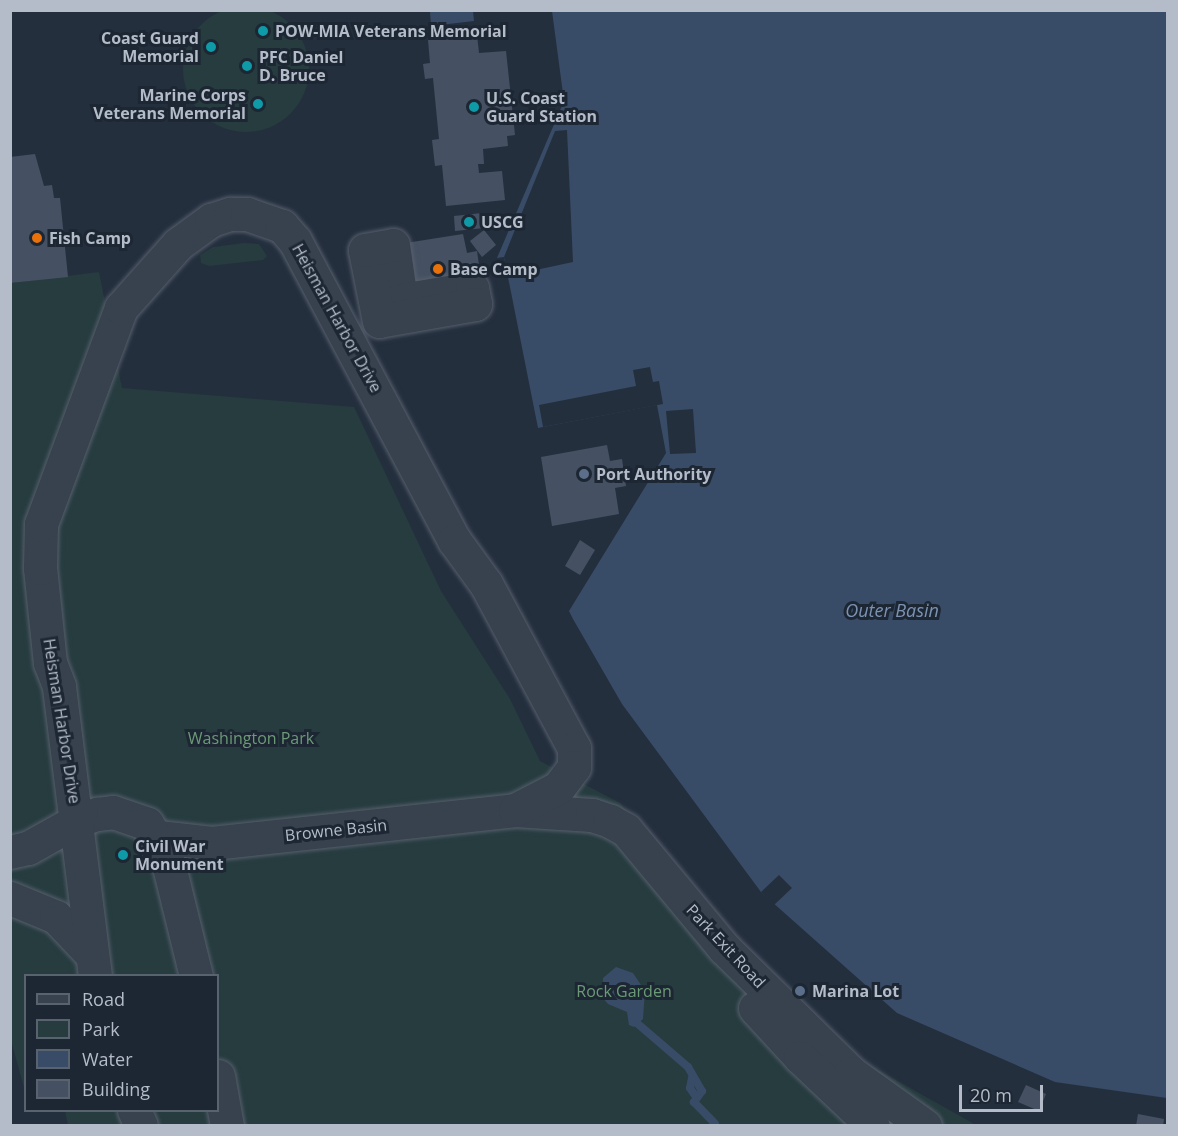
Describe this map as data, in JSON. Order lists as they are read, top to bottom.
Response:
{
  "streets": {
    "street": ["Heisman Harbor Drive", "Browne Basin", "Park Exit Road"]
  },
  "crossings": [
    ["Heisman Harbor Drive", "Browne Basin"],
    ["Heisman Harbor Drive", "Park Exit Road"],
    ["Browne Basin", "Park Exit Road"]
  ],
  "water": ["Outer Basin"],
  "parks": ["Washington Park", "Rock Garden"],
  "places": [
    "POW-MIA Veterans Memorial",
    "Coast Guard Memorial",
    "PFC Daniel D. Bruce",
    "Marine Corps Veterans Memorial",
    "U.S. Coast Guard Station",
    "USCG",
    "Fish Camp",
    "Base Camp",
    "Port Authority",
    "Civil War Monument",
    "Marina Lot"
  ],
  "legend": [
    "Road",
    "Park",
    "Water",
    "Building"
  ],
  "scale_bar": "20 m"
}
